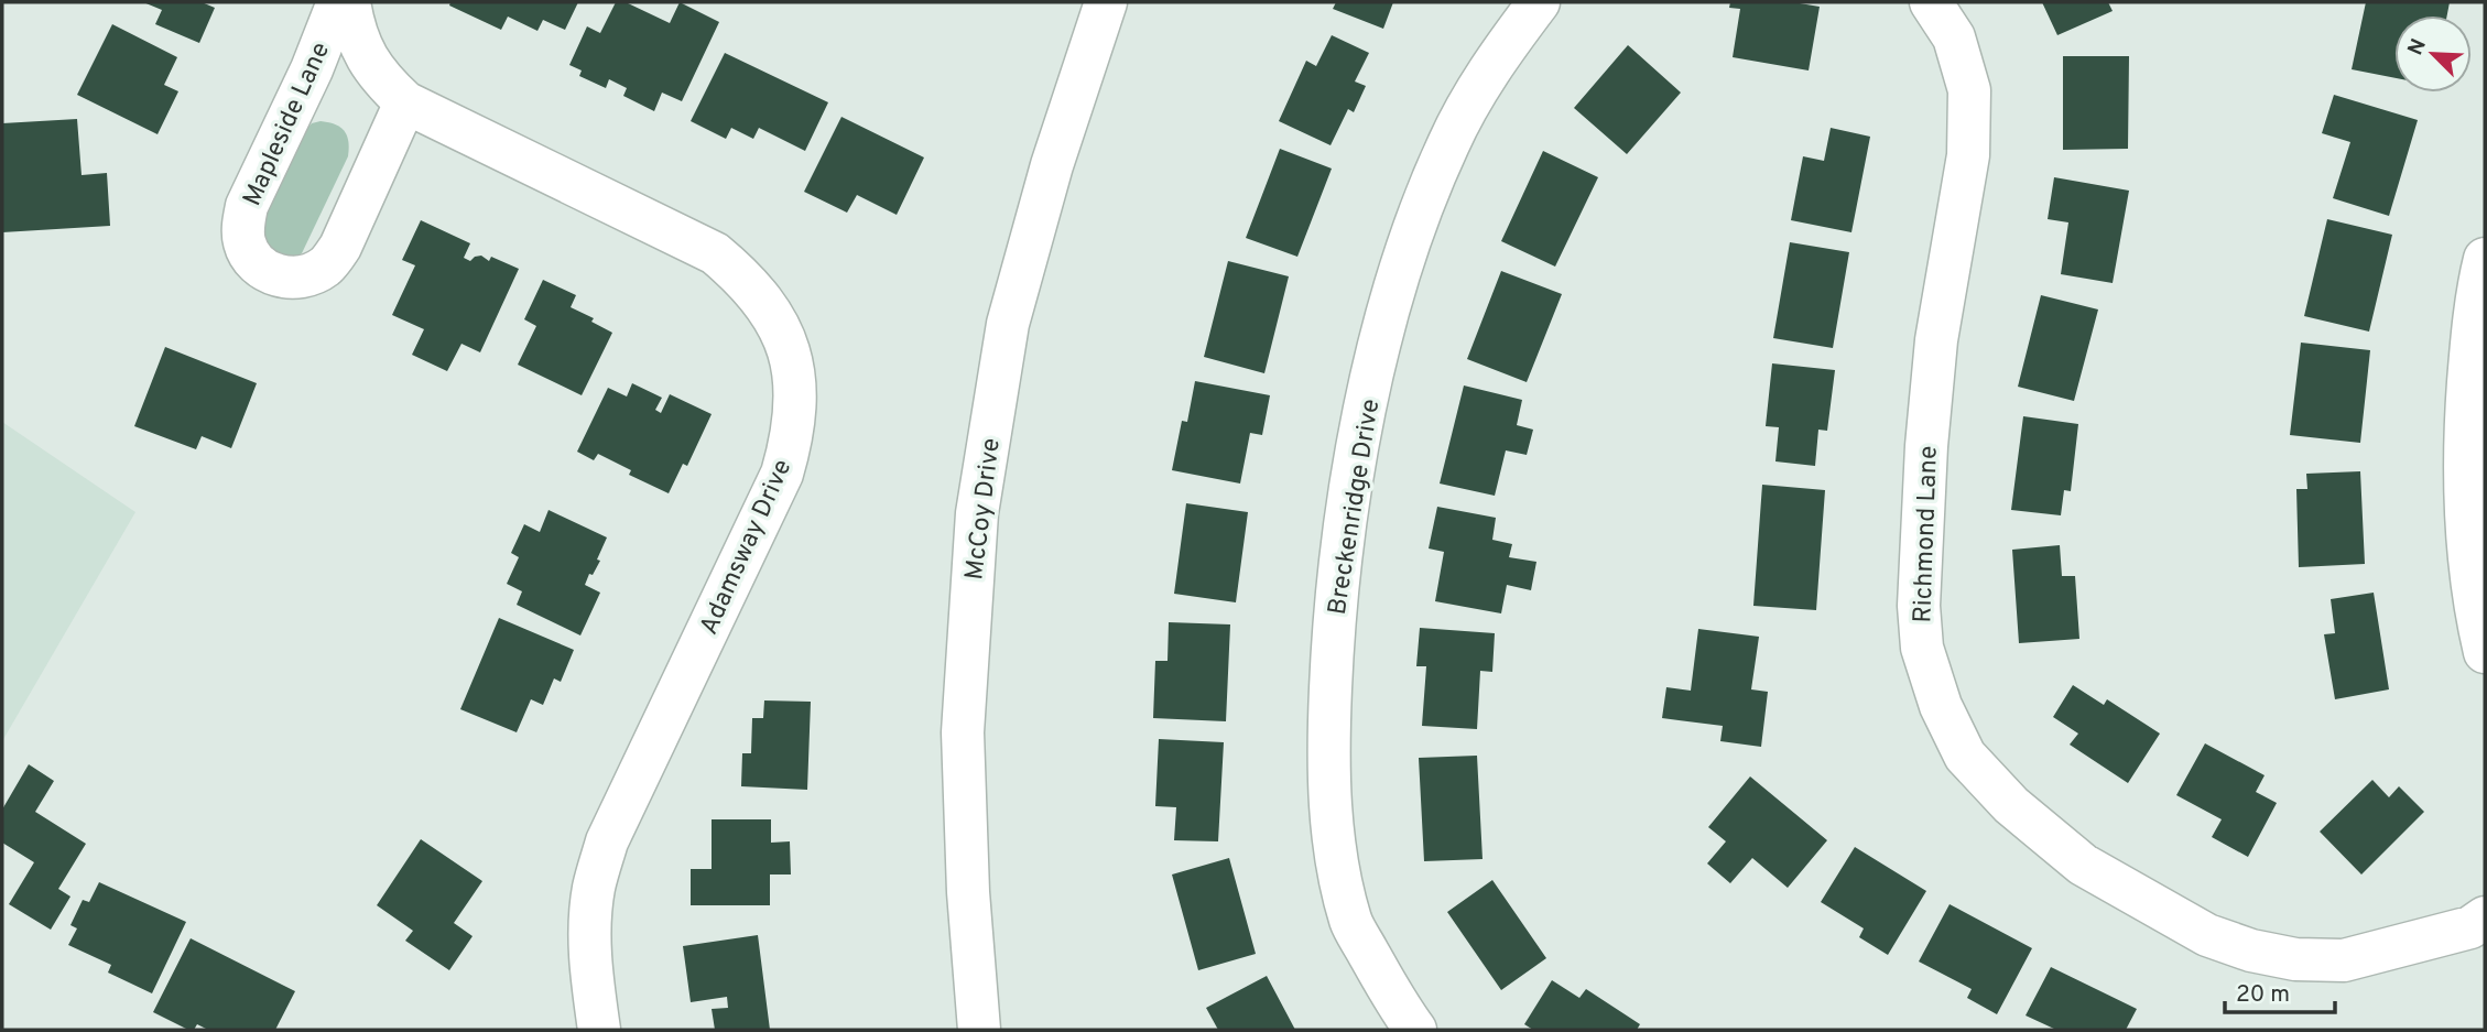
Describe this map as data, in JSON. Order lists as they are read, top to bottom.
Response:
{
  "streets": {
    "street": [
      "Mapleside Lane",
      "Breckenridge Drive",
      "McCoy Drive",
      "Richmond Lane",
      "Adamsway Drive"
    ]
  },
  "crossings": [
    ["Mapleside Lane", "Adamsway Drive"]
  ],
  "scale_bar": "20 m",
  "north": "top left"
}
